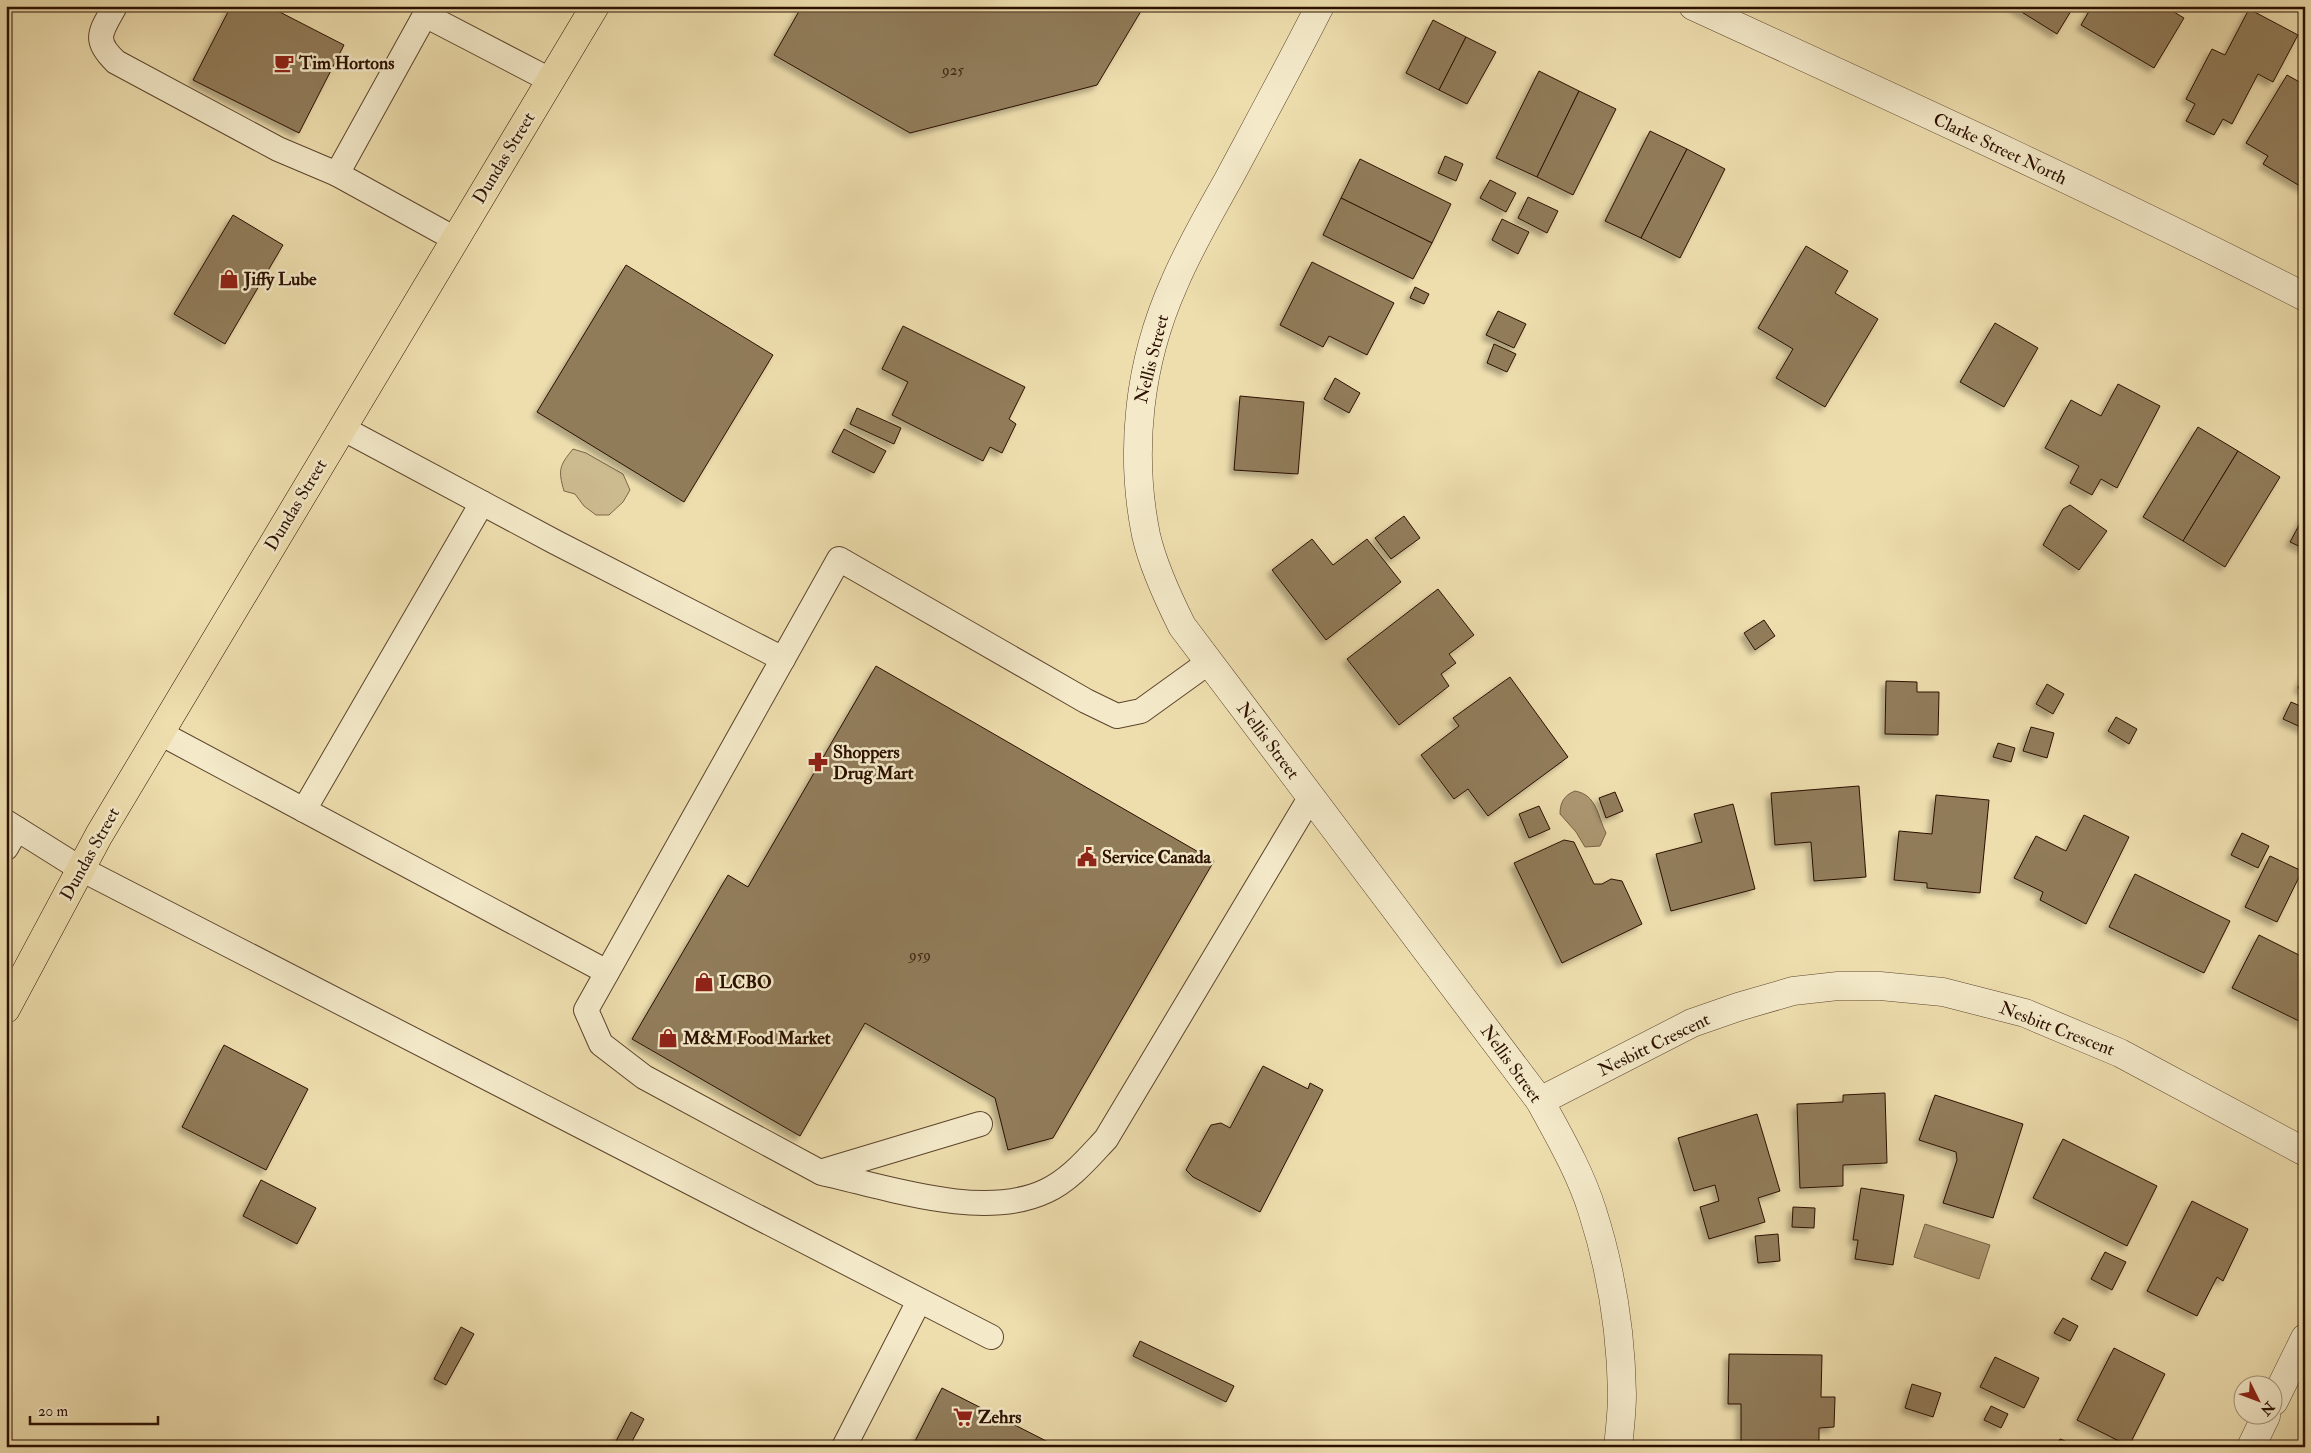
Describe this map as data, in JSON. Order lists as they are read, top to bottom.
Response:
{
  "streets": {
    "main road": ["Dundas Street"],
    "street": ["Clarke Street North", "Nellis Street", "Nesbitt Crescent"]
  },
  "crossings": [
    ["Nellis Street", "Nesbitt Crescent"]
  ],
  "places": {
    "cafe": ["Tim Hortons"],
    "shop": ["Jiffy Lube", "LCBO", "M&M Food Market"],
    "pharmacy": ["Shoppers Drug Mart"],
    "public building": ["Service Canada"],
    "supermarket": ["Zehrs"]
  },
  "house_numbers": ["925", "959"],
  "scale_bar": "20 m",
  "north": "bottom right"
}
